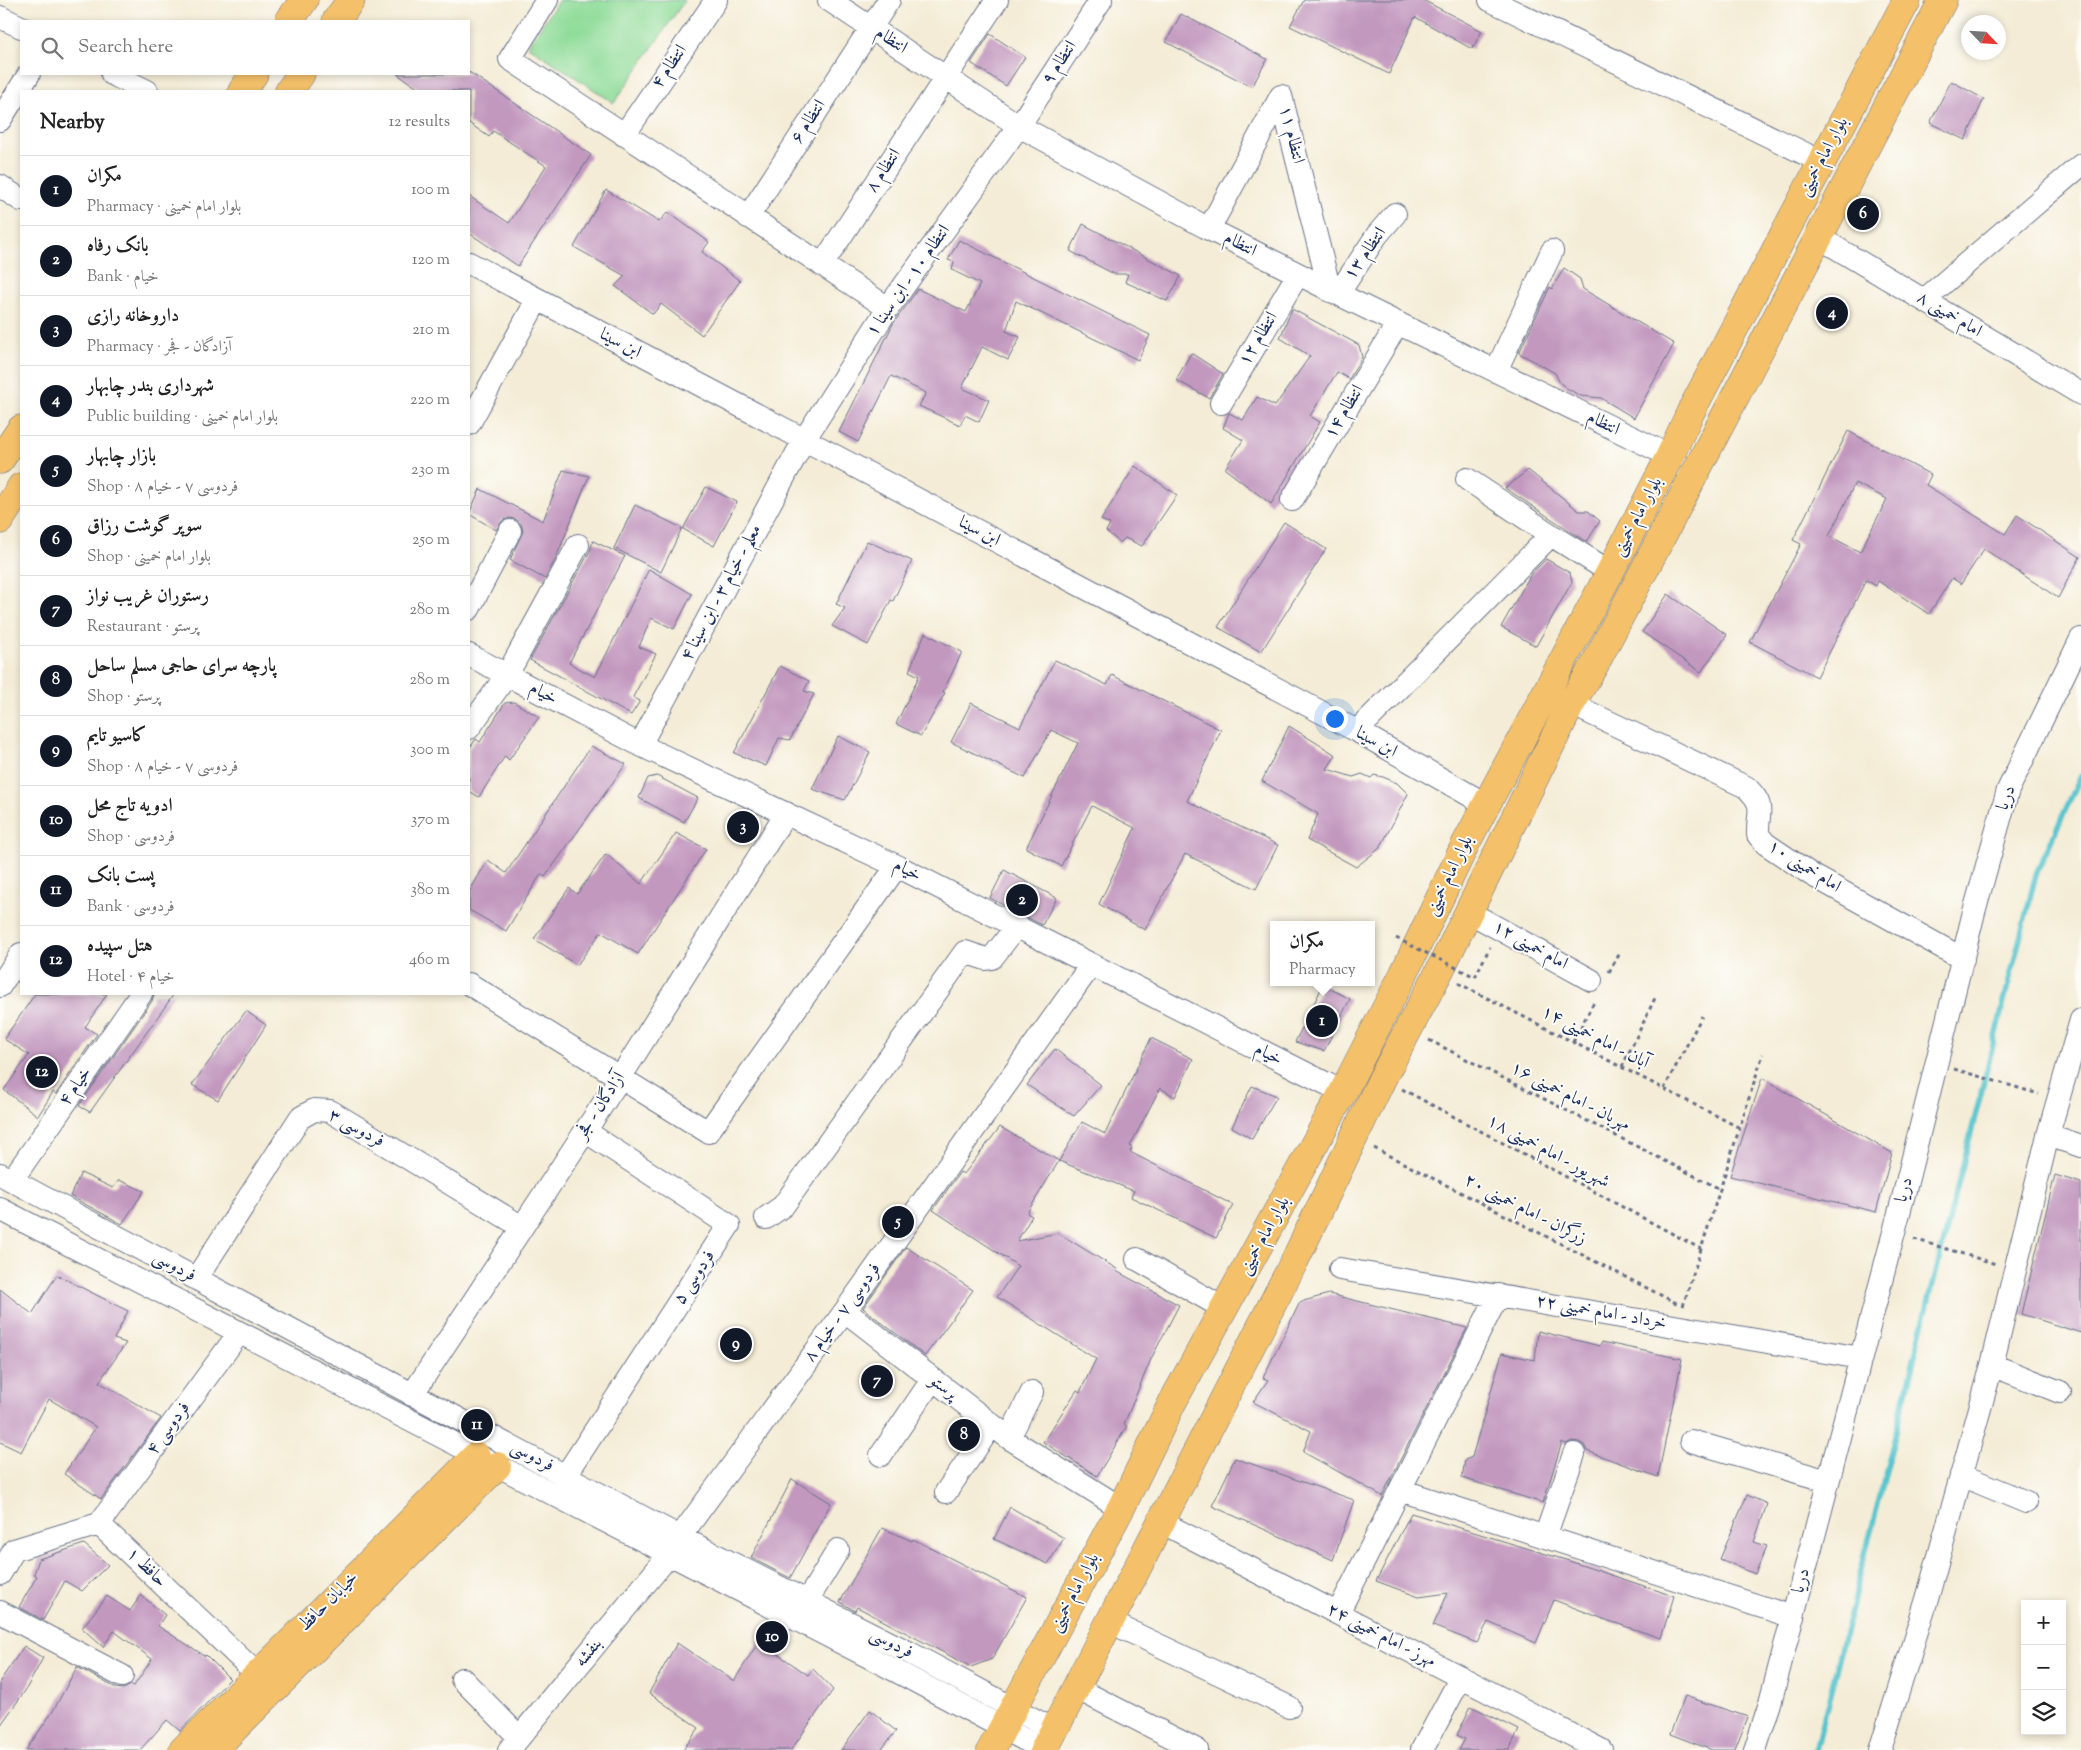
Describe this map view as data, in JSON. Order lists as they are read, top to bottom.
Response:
{
  "streets": {
    "main road": ["بلوار امام خمینی", "خیابان حافظ"],
    "street": [
      "انتظام",
      "انتظام ۹",
      "انتظام ۴",
      "انتظام ۶",
      "انتظام ۱۱",
      "انتظام ۸",
      "انتظام ۱۳",
      "انتظام ۱۰ - ابن سینا ۱",
      "امام خمینی ۸",
      "انتظام ۱۲",
      "ابن سینا",
      "انتظام ۱۴",
      "معلم - خیام ۳ - ابن سینا ۴",
      "خیام",
      "دریا",
      "امام خمینی ۱۰",
      "امام خمینی ۱۲",
      "خیام ۴",
      "آزادگان - فجر",
      "فردوسی ۳",
      "فردوسی",
      "فردوسی ۵",
      "فردوسی ۷ - خیام ۸",
      "خرداد - امام خمینی ۲۲",
      "پرستو",
      "فردوسی ۴",
      "حافظ ۱",
      "مهرز - امام خمینی ۲۴",
      "بنفشه"
    ],
    "path": [
      "آبان - امام خمینی ۱۴",
      "مهربان - امام خمینی ۱۶",
      "شهریور - امام خمینی ۱۸",
      "زرگران - امام خمینی ۲۰"
    ]
  },
  "crossings": [
    ["انتظام", "انتظام ۹"],
    ["انتظام", "انتظام ۶"],
    ["انتظام", "انتظام ۱۱"],
    ["انتظام", "بلوار امام خمینی"],
    ["انتظام", "انتظام ۸"],
    ["انتظام", "انتظام ۱۳"],
    ["انتظام", "انتظام ۱۰ - ابن سینا ۱"],
    ["انتظام", "انتظام ۱۲"],
    ["انتظام", "انتظام ۱۴"],
    ["انتظام ۹", "انتظام ۱۰ - ابن سینا ۱"],
    ["انتظام ۱۱", "انتظام ۱۳"],
    ["بلوار امام خمینی", "امام خمینی ۸"],
    ["بلوار امام خمینی", "ابن سینا"],
    ["بلوار امام خمینی", "خیام"],
    ["بلوار امام خمینی", "امام خمینی ۱۰"],
    ["بلوار امام خمینی", "امام خمینی ۱۲"],
    ["بلوار امام خمینی", "آبان - امام خمینی ۱۴"],
    ["بلوار امام خمینی", "مهربان - امام خمینی ۱۶"],
    ["بلوار امام خمینی", "شهریور - امام خمینی ۱۸"],
    ["بلوار امام خمینی", "زرگران - امام خمینی ۲۰"],
    ["بلوار امام خمینی", "فردوسی"],
    ["بلوار امام خمینی", "پرستو"],
    ["بلوار امام خمینی", "مهرز - امام خمینی ۲۴"],
    ["انتظام ۱۰ - ابن سینا ۱", "ابن سینا"],
    ["انتظام ۱۰ - ابن سینا ۱", "معلم - خیام ۳ - ابن سینا ۴"],
    ["ابن سینا", "معلم - خیام ۳ - ابن سینا ۴"],
    ["معلم - خیام ۳ - ابن سینا ۴", "خیام"],
    ["خیام", "آزادگان - فجر"],
    ["خیام", "فردوسی ۷ - خیام ۸"],
    ["دریا", "امام خمینی ۱۰"],
    ["دریا", "خرداد - امام خمینی ۲۲"],
    ["خیام ۴", "فردوسی"],
    ["آزادگان - فجر", "فردوسی ۳"],
    ["آزادگان - فجر", "فردوسی"],
    ["آزادگان - فجر", "فردوسی ۵"],
    ["فردوسی ۳", "فردوسی"],
    ["زرگران - امام خمینی ۲۰", "خرداد - امام خمینی ۲۲"],
    ["فردوسی", "فردوسی ۵"],
    ["فردوسی", "فردوسی ۷ - خیام ۸"],
    ["فردوسی", "فردوسی ۴"],
    ["فردوسی", "خیابان حافظ"],
    ["فردوسی", "بنفشه"],
    ["فردوسی ۷ - خیام ۸", "پرستو"],
    ["فردوسی ۷ - خیام ۸", "بنفشه"],
    ["فردوسی ۴", "حافظ ۱"],
    ["حافظ ۱", "خیابان حافظ"]
  ],
  "north": "bottom right",
  "page": {
    "search": "Search here",
    "heading": ["Nearby", "12 results"],
    "list": [
      {
        "mark": "1",
        "name": "مکران",
        "note": "Pharmacy · بلوار امام خمینی",
        "value": "100 m"
      },
      {
        "mark": "2",
        "name": "بانک رفاه",
        "note": "Bank · خیام",
        "value": "120 m"
      },
      {
        "mark": "3",
        "name": "داروخانه رازی",
        "note": "Pharmacy · آزادگان - فجر",
        "value": "210 m"
      },
      {
        "mark": "4",
        "name": "شهرداری بندر چابهار",
        "note": "Public building · بلوار امام خمینی",
        "value": "220 m"
      },
      {
        "mark": "5",
        "name": "بازار چابهار",
        "note": "Shop · فردوسی ۷ - خیام ۸",
        "value": "230 m"
      },
      {
        "mark": "6",
        "name": "سوپر گوشت رزاق",
        "note": "Shop · بلوار امام خمینی",
        "value": "250 m"
      },
      {
        "mark": "7",
        "name": "رستوران غریب نواز",
        "note": "Restaurant · پرستو",
        "value": "280 m"
      },
      {
        "mark": "8",
        "name": "پارچه سرای حاجی مسلم ساحل",
        "note": "Shop · پرستو",
        "value": "280 m"
      },
      {
        "mark": "9",
        "name": "کاسیو تایم",
        "note": "Shop · فردوسی ۷ - خیام ۸",
        "value": "300 m"
      },
      {
        "mark": "10",
        "name": "ادویه تاج محل",
        "note": "Shop · فردوسی",
        "value": "370 m"
      },
      {
        "mark": "11",
        "name": "پست بانک",
        "note": "Bank · فردوسی",
        "value": "380 m"
      },
      {
        "mark": "12",
        "name": "هتل سپیده",
        "note": "Hotel · خیام ۴",
        "value": "460 m"
      }
    ],
    "pins": [
      "6",
      "4",
      "3",
      "2",
      "1",
      "12",
      "5",
      "9",
      "7",
      "11",
      "8",
      "10"
    ],
    "popup": ["مکران", "Pharmacy"],
    "map_buttons": ["+", "−"]
  }
}
